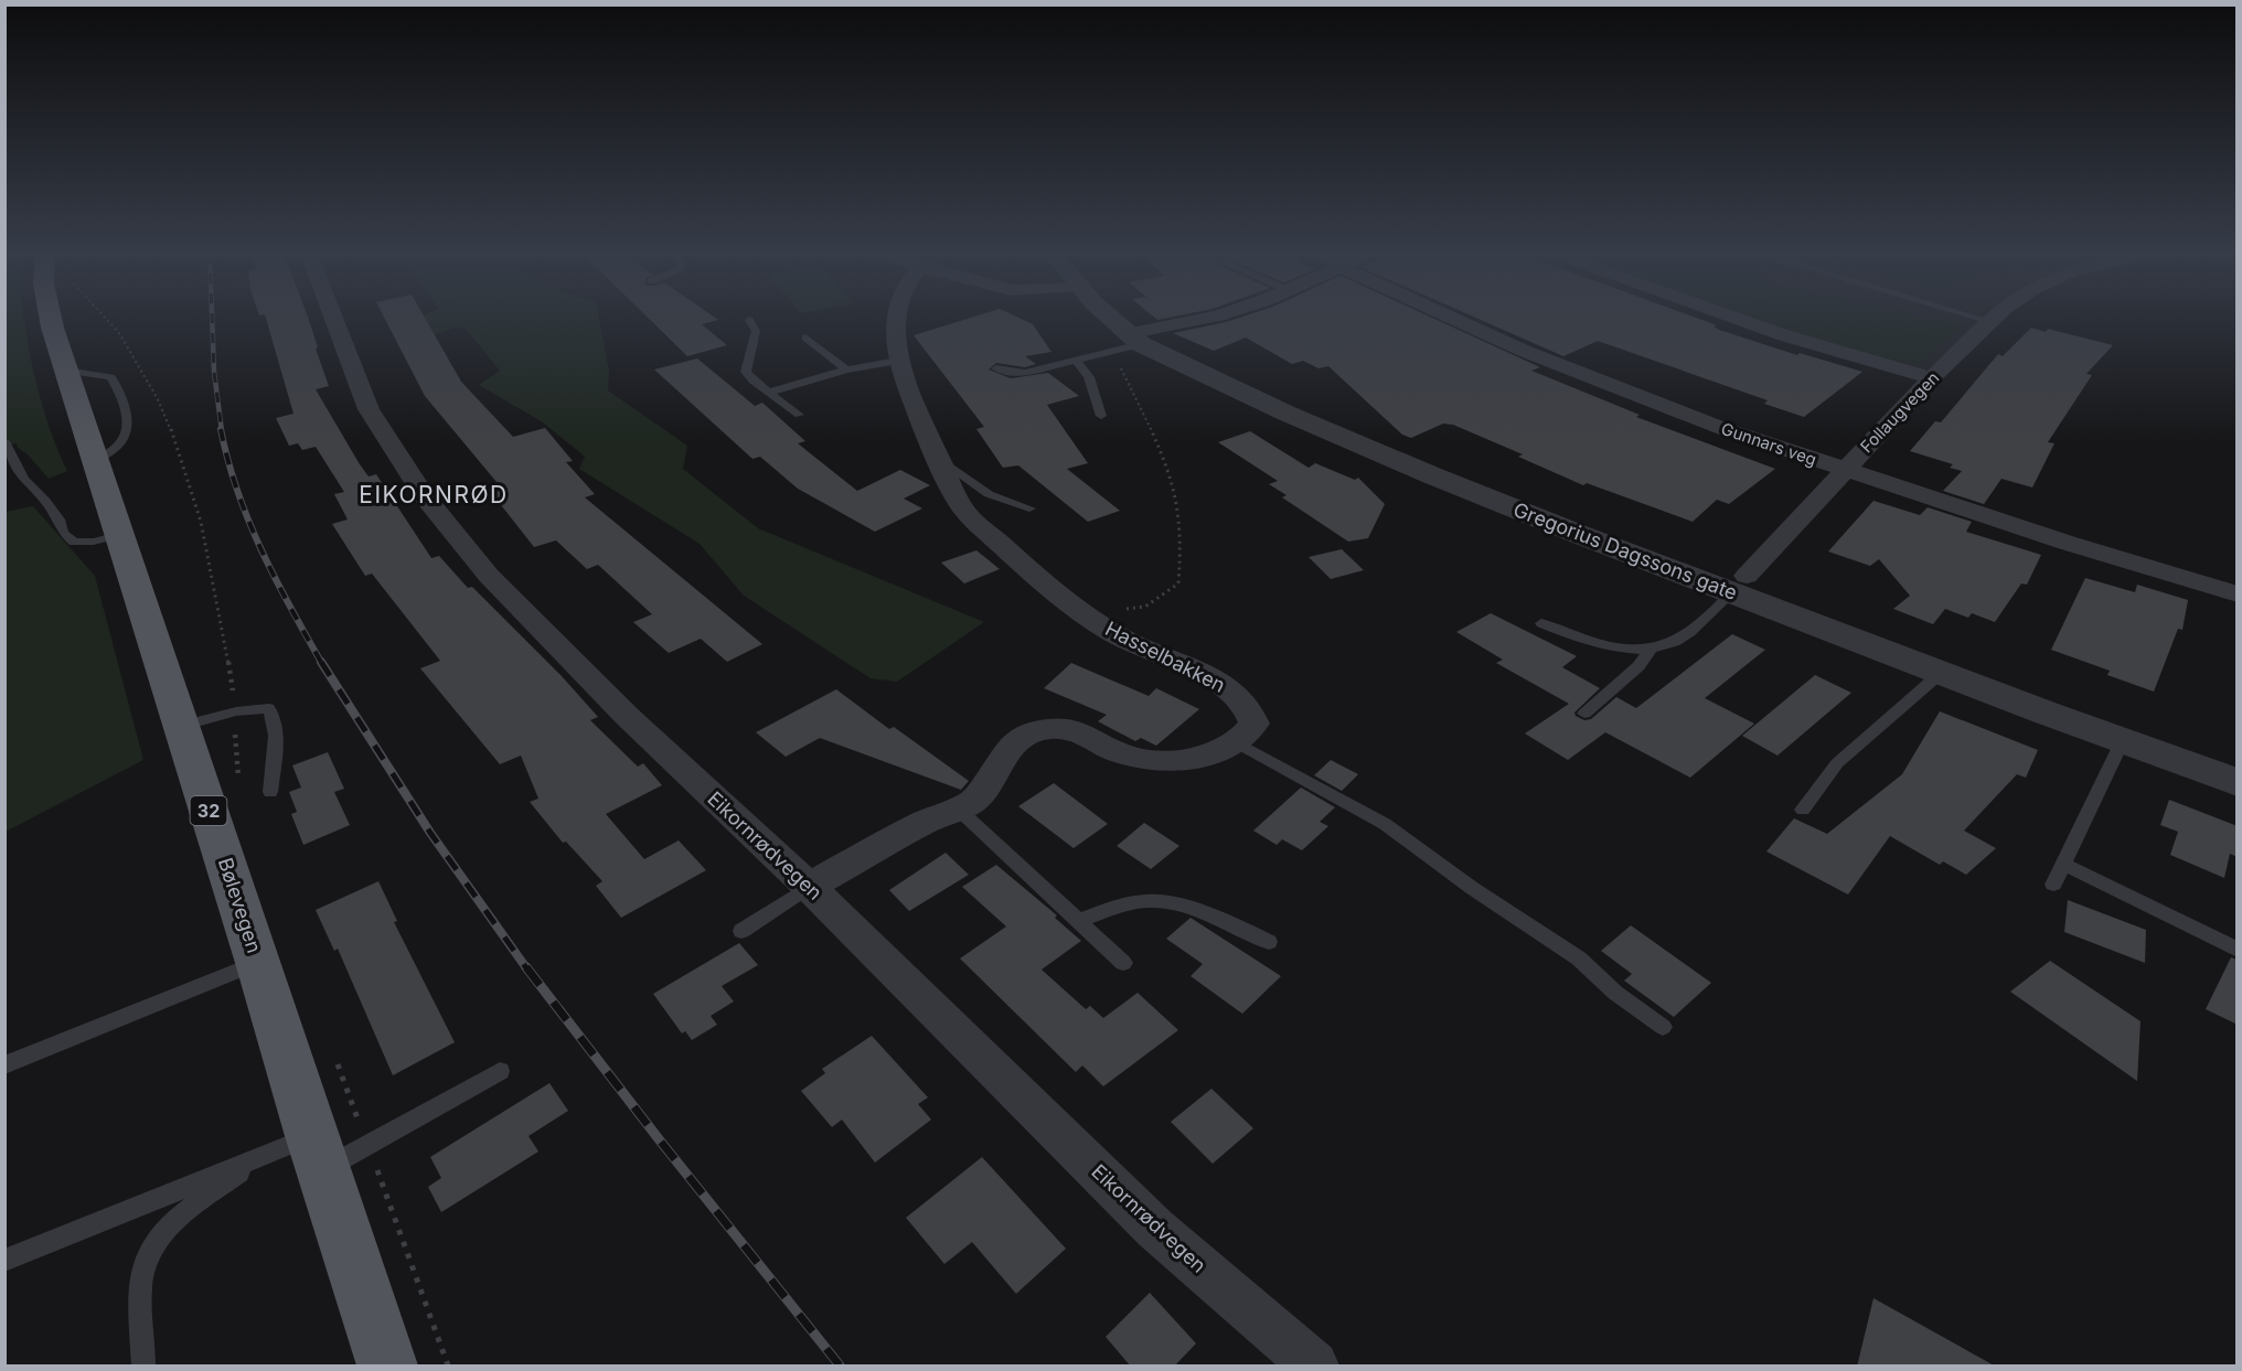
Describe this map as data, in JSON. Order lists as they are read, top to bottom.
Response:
{
  "streets": {
    "main road": ["32", "Bølevegen"],
    "street": [
      "Follaugvegen",
      "Gunnars veg",
      "Gregorius Dagssons gate",
      "Hasselbakken",
      "Eikornrødvegen"
    ]
  },
  "crossings": [
    ["Follaugvegen", "Gunnars veg"],
    ["Follaugvegen", "Gregorius Dagssons gate"]
  ],
  "districts": ["EIKORNRØD"]
}
